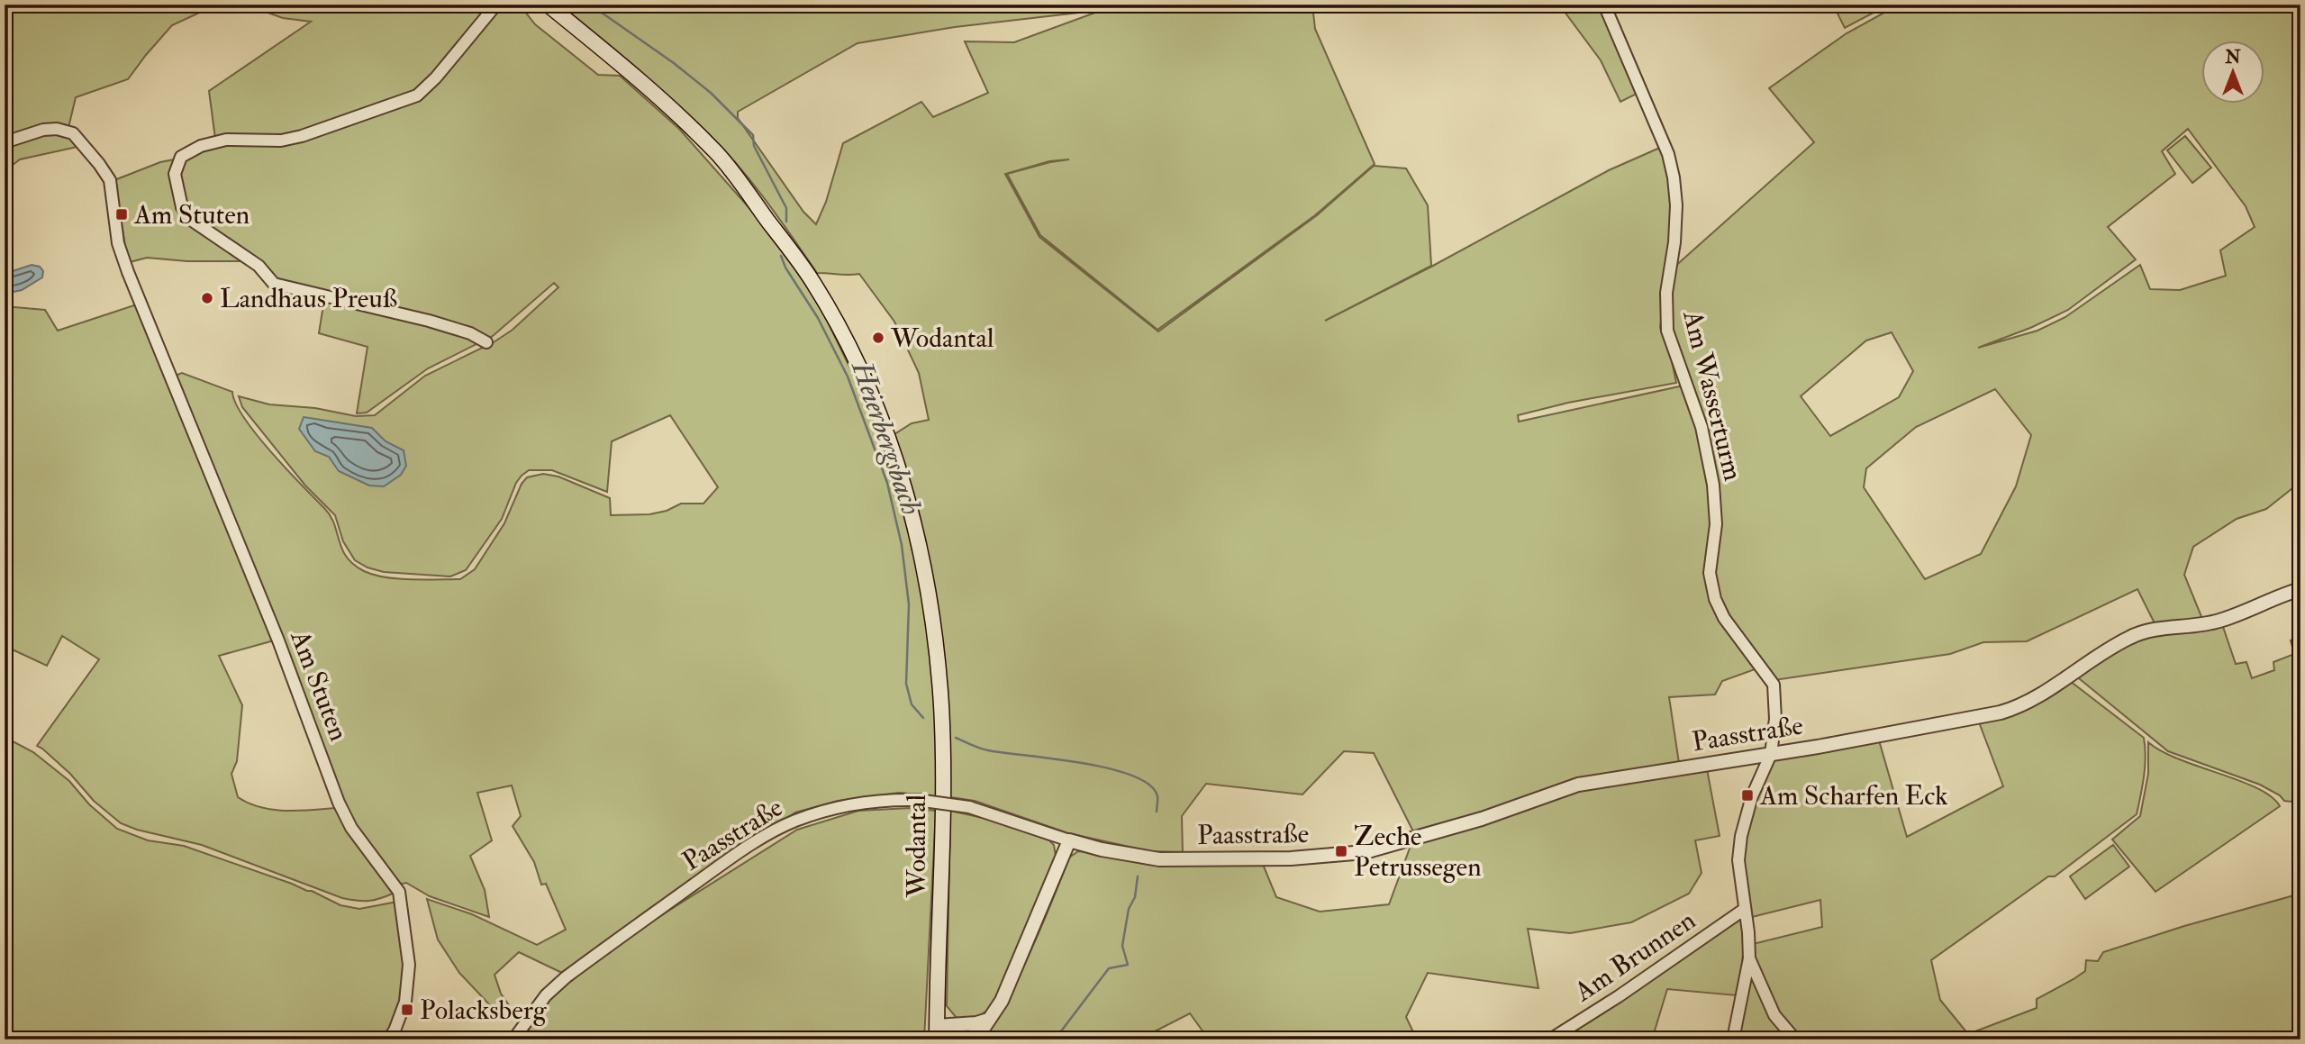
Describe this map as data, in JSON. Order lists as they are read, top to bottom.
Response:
{
  "streets": {
    "main road": ["Wodantal"],
    "street": [
      "Am Wasserturm",
      "Am Stuten",
      "Paasstraße",
      "Am Brunnen"
    ]
  },
  "crossings": [
    ["Am Wasserturm", "Paasstraße"],
    ["Am Wasserturm", "Am Brunnen"]
  ],
  "water": ["Heierbergsbach"],
  "places": {
    "transit": [
      "Am Stuten",
      "Am Scharfen Eck",
      "Zeche Petrussegen",
      "Polacksberg"
    ],
    "other": ["Landhaus Preuß", "Wodantal"]
  },
  "north": "top"
}
